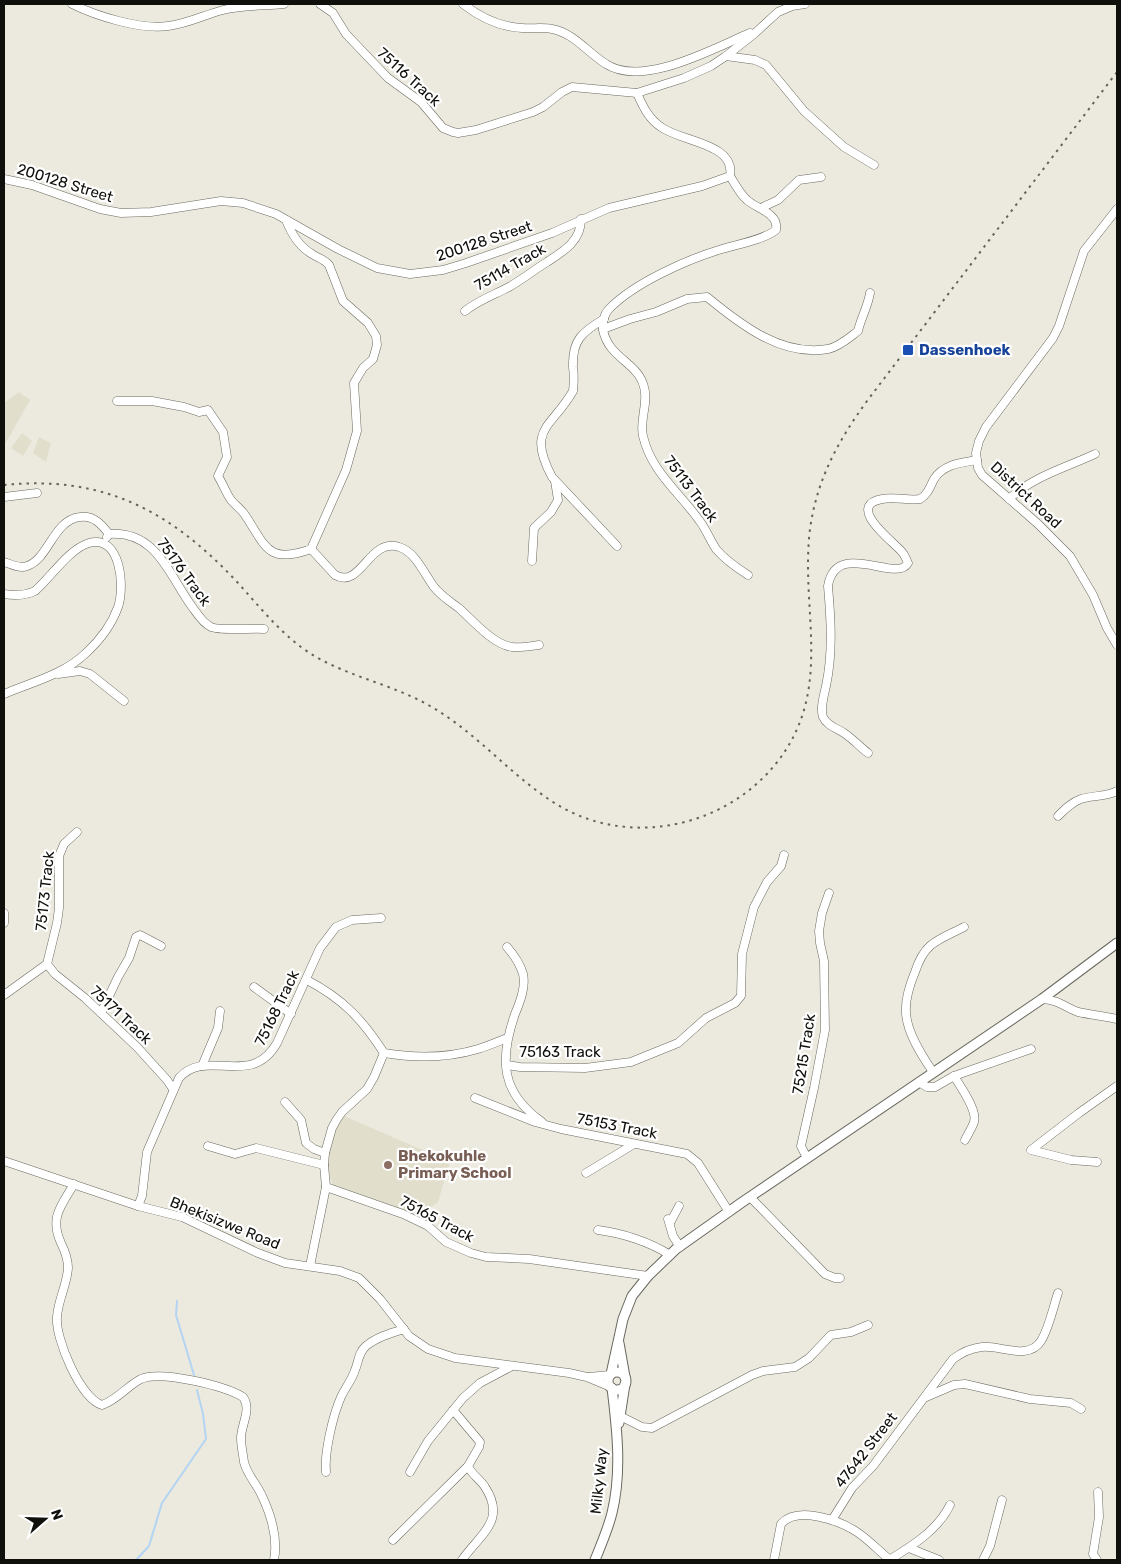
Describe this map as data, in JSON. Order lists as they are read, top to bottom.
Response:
{
  "streets": {
    "street": [
      "75116 Track",
      "200128 Street",
      "75114 Track",
      "75113 Track",
      "District Road",
      "75176 Track",
      "75173 Track",
      "75168 Track",
      "75171 Track",
      "75163 Track",
      "75215 Track",
      "75153 Track",
      "75165 Track",
      "Bhekisizwe Road",
      "47642 Street",
      "Milky Way"
    ]
  },
  "crossings": [
    ["200128 Street", "75114 Track"],
    ["75173 Track", "75171 Track"],
    ["75168 Track", "75171 Track"],
    ["75168 Track", "Bhekisizwe Road"],
    ["75163 Track", "75153 Track"],
    ["75215 Track", "Milky Way"],
    ["75153 Track", "Milky Way"],
    ["75165 Track", "Milky Way"],
    ["Bhekisizwe Road", "Milky Way"]
  ],
  "places": {
    "transit": ["Dassenhoek"],
    "other": ["Bhekokuhle Primary School"]
  },
  "north": "right"
}
